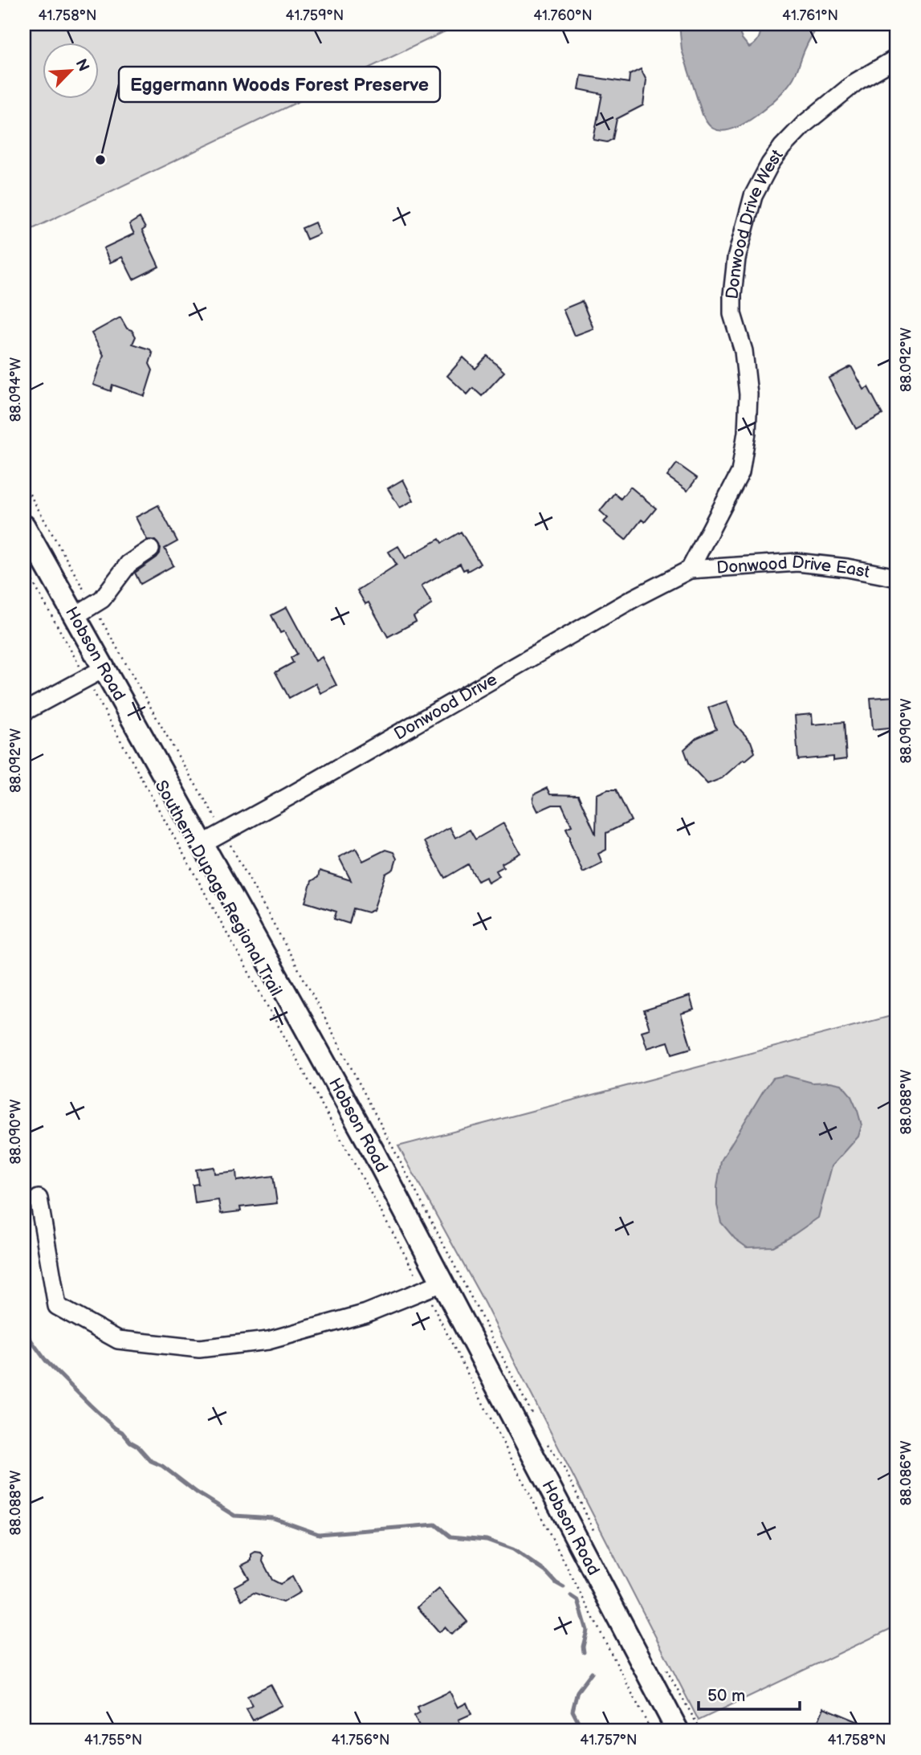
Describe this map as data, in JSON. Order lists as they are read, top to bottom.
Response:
{
  "streets": {
    "main road": ["Hobson Road"],
    "street": ["Donwood Drive West", "Donwood Drive East", "Donwood Drive"],
    "path": ["Southern Dupage Regional Trail"]
  },
  "crossings": [
    ["Donwood Drive West", "Donwood Drive East"],
    ["Donwood Drive West", "Donwood Drive"],
    ["Donwood Drive East", "Donwood Drive"],
    ["Hobson Road", "Donwood Drive"],
    ["Hobson Road", "Southern Dupage Regional Trail"]
  ],
  "places": ["Eggermann Woods Forest Preserve"],
  "scale_bar": "50 m",
  "north": "top right",
  "coordinates": [
    "41.758°N",
    "41.759°N",
    "41.760°N",
    "41.761°N",
    "88.092°W",
    "88.094°W",
    "88.090°W",
    "88.088°W",
    "88.086°W",
    "41.755°N",
    "41.756°N",
    "41.757°N"
  ]
}
